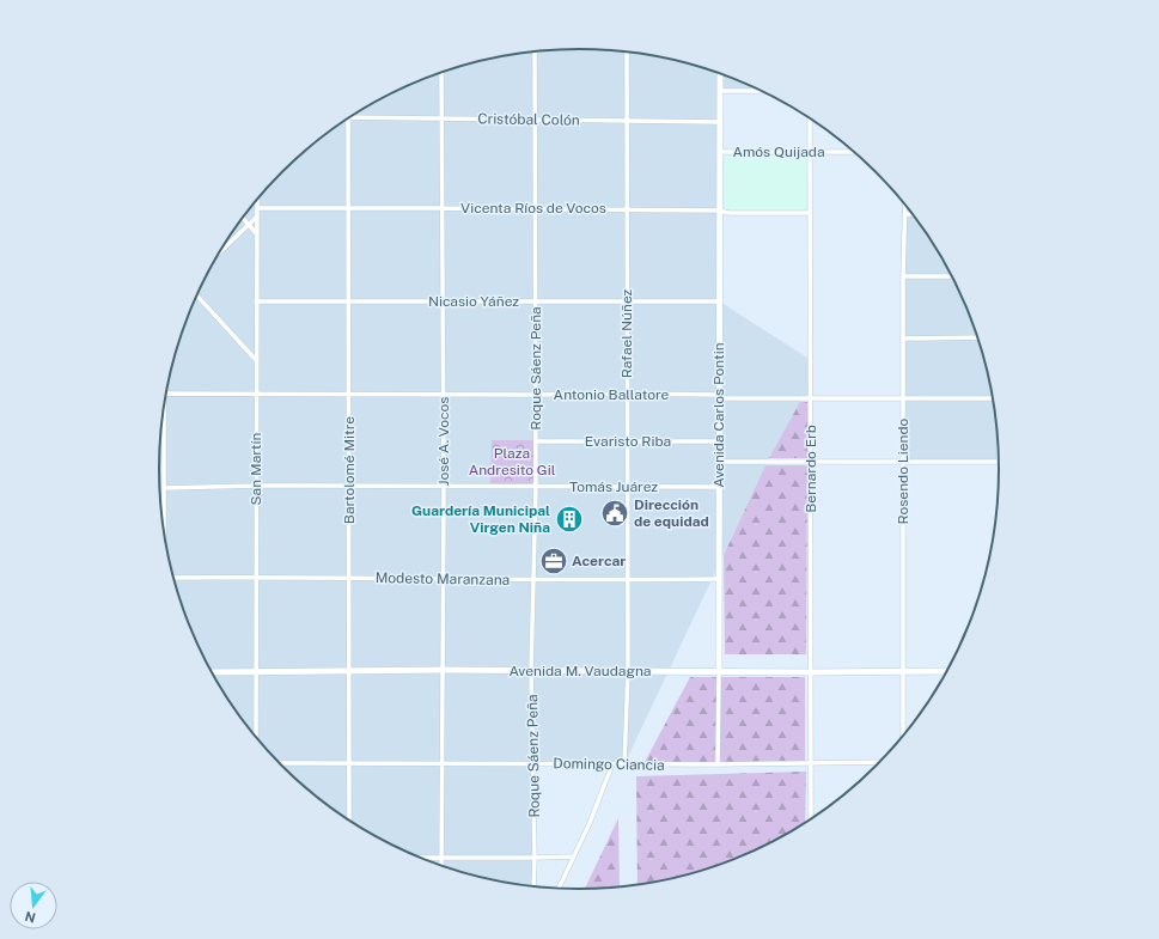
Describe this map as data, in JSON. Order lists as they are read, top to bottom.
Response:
{
  "streets": {
    "main road": ["Avenida Carlos Pontin", "Avenida M. Vaudagna"],
    "street": [
      "Cristóbal Colón",
      "Amós Quijada",
      "Vicenta Ríos de Vocos",
      "Nicasio Yáñez",
      "Rafael Núñez",
      "Roque Sáenz Peña",
      "Antonio Ballatore",
      "José A. Vocos",
      "Evaristo Riba",
      "San Martín",
      "Bernardo Erb",
      "Bartolomé Mitre",
      "Rosendo Liendo",
      "Tomás Juárez",
      "Modesto Maranzana",
      "Domingo Ciancia"
    ]
  },
  "crossings": [
    ["Cristóbal Colón", "Rafael Núñez"],
    ["Cristóbal Colón", "Roque Sáenz Peña"],
    ["Cristóbal Colón", "Avenida Carlos Pontin"],
    ["Cristóbal Colón", "José A. Vocos"],
    ["Amós Quijada", "Avenida Carlos Pontin"],
    ["Amós Quijada", "Bernardo Erb"],
    ["Vicenta Ríos de Vocos", "Rafael Núñez"],
    ["Vicenta Ríos de Vocos", "Roque Sáenz Peña"],
    ["Vicenta Ríos de Vocos", "Avenida Carlos Pontin"],
    ["Vicenta Ríos de Vocos", "José A. Vocos"],
    ["Vicenta Ríos de Vocos", "San Martín"],
    ["Vicenta Ríos de Vocos", "Bernardo Erb"],
    ["Vicenta Ríos de Vocos", "Bartolomé Mitre"],
    ["Nicasio Yáñez", "Rafael Núñez"],
    ["Nicasio Yáñez", "Roque Sáenz Peña"],
    ["Nicasio Yáñez", "Avenida Carlos Pontin"],
    ["Nicasio Yáñez", "José A. Vocos"],
    ["Nicasio Yáñez", "San Martín"],
    ["Nicasio Yáñez", "Bartolomé Mitre"],
    ["Rafael Núñez", "Antonio Ballatore"],
    ["Rafael Núñez", "Evaristo Riba"],
    ["Rafael Núñez", "Tomás Juárez"],
    ["Rafael Núñez", "Modesto Maranzana"],
    ["Rafael Núñez", "Avenida M. Vaudagna"],
    ["Rafael Núñez", "Domingo Ciancia"],
    ["Roque Sáenz Peña", "Antonio Ballatore"],
    ["Roque Sáenz Peña", "Evaristo Riba"],
    ["Roque Sáenz Peña", "Tomás Juárez"],
    ["Roque Sáenz Peña", "Modesto Maranzana"],
    ["Roque Sáenz Peña", "Avenida M. Vaudagna"],
    ["Roque Sáenz Peña", "Domingo Ciancia"],
    ["Antonio Ballatore", "Avenida Carlos Pontin"],
    ["Antonio Ballatore", "José A. Vocos"],
    ["Antonio Ballatore", "San Martín"],
    ["Antonio Ballatore", "Bernardo Erb"],
    ["Antonio Ballatore", "Bartolomé Mitre"],
    ["Antonio Ballatore", "Rosendo Liendo"],
    ["Avenida Carlos Pontin", "Evaristo Riba"],
    ["Avenida Carlos Pontin", "Tomás Juárez"],
    ["Avenida Carlos Pontin", "Modesto Maranzana"],
    ["Avenida Carlos Pontin", "Avenida M. Vaudagna"],
    ["Avenida Carlos Pontin", "Domingo Ciancia"],
    ["José A. Vocos", "Tomás Juárez"],
    ["José A. Vocos", "Modesto Maranzana"],
    ["José A. Vocos", "Avenida M. Vaudagna"],
    ["José A. Vocos", "Domingo Ciancia"],
    ["San Martín", "Tomás Juárez"],
    ["San Martín", "Modesto Maranzana"],
    ["San Martín", "Avenida M. Vaudagna"],
    ["Bernardo Erb", "Avenida M. Vaudagna"],
    ["Bernardo Erb", "Domingo Ciancia"],
    ["Bartolomé Mitre", "Tomás Juárez"],
    ["Bartolomé Mitre", "Modesto Maranzana"],
    ["Bartolomé Mitre", "Avenida M. Vaudagna"],
    ["Bartolomé Mitre", "Domingo Ciancia"],
    ["Rosendo Liendo", "Avenida M. Vaudagna"]
  ],
  "parks": ["Plaza Andresito Gil"],
  "places": {
    "public building": ["Dirección de equidad"],
    "building": ["Guardería Municipal Virgen Niña"],
    "office": ["Acercar"]
  },
  "north": "bottom"
}
